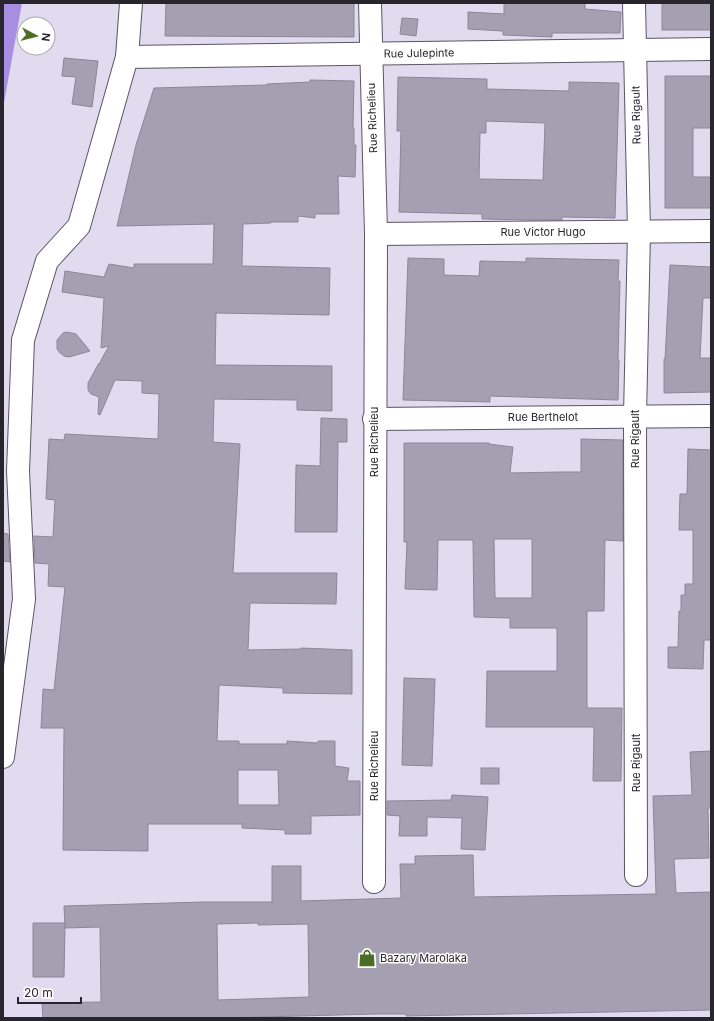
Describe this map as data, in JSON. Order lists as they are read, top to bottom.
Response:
{
  "streets": {
    "street": [
      "Rue Julepinte",
      "Rue Rigault",
      "Rue Richelieu",
      "Rue Victor Hugo",
      "Rue Berthelot"
    ]
  },
  "crossings": [
    ["Rue Julepinte", "Rue Rigault"],
    ["Rue Julepinte", "Rue Richelieu"],
    ["Rue Rigault", "Rue Victor Hugo"],
    ["Rue Rigault", "Rue Berthelot"],
    ["Rue Richelieu", "Rue Victor Hugo"],
    ["Rue Richelieu", "Rue Berthelot"]
  ],
  "places": {
    "shop": ["Bazary Marolaka"]
  },
  "scale_bar": "20 m",
  "north": "right"
}
